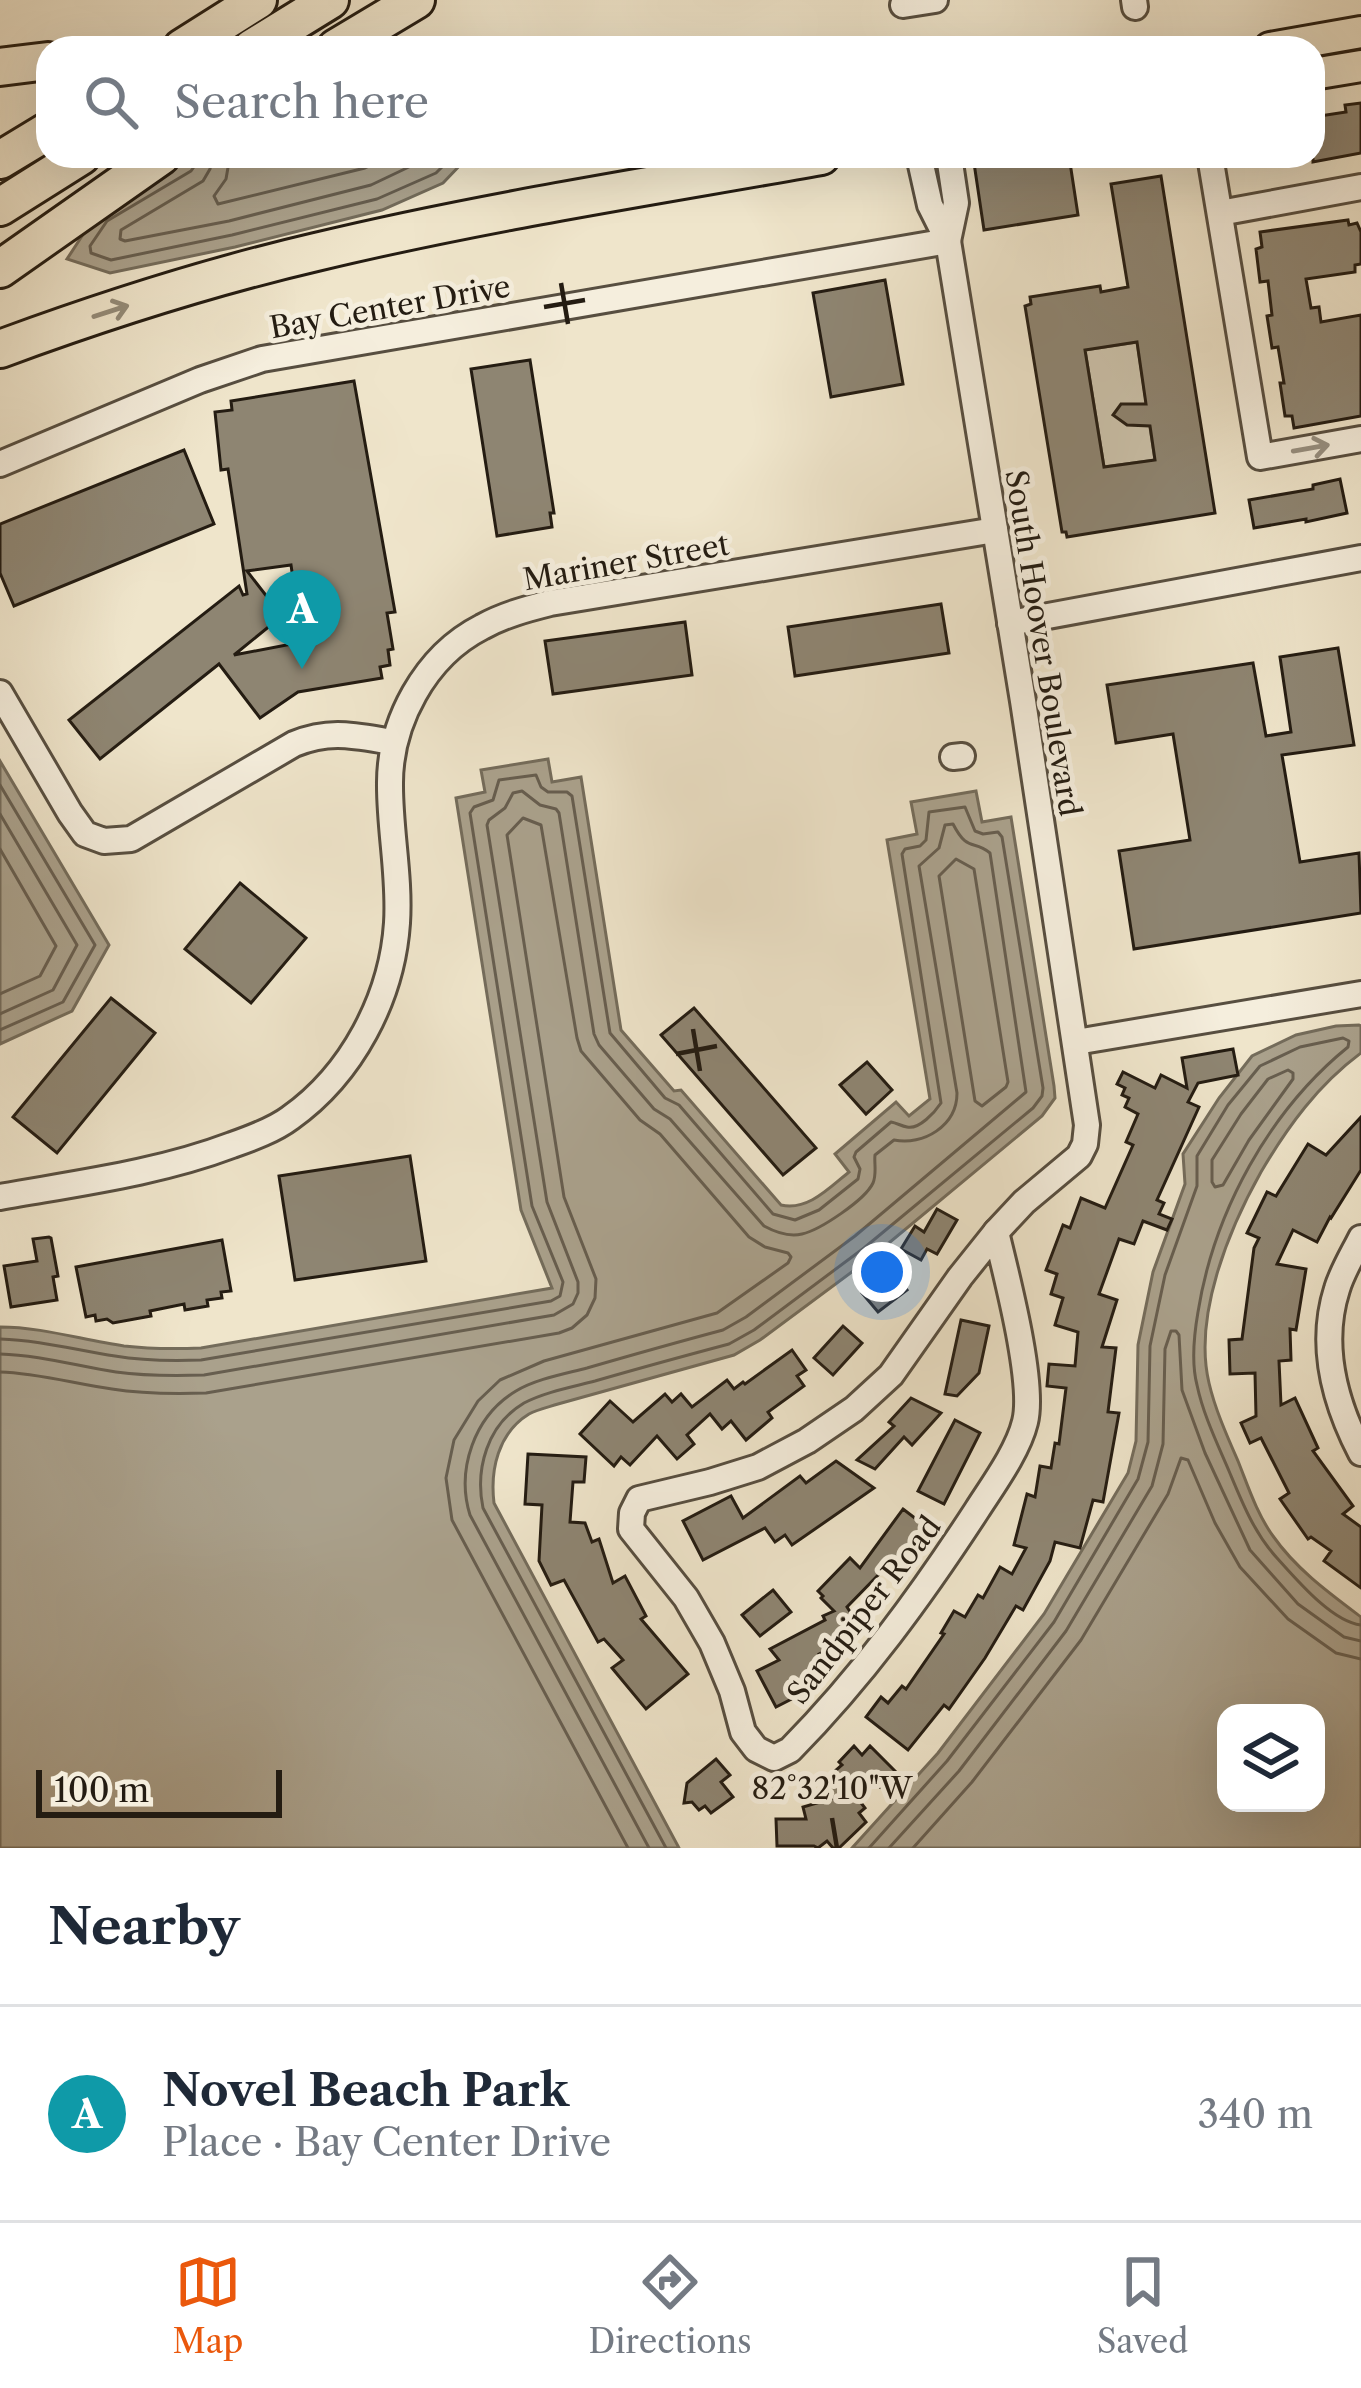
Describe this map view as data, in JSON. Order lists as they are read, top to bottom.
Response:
{
  "streets": {
    "street": [
      "Bay Center Drive",
      "Mariner Street",
      "South Hoover Boulevard",
      "Sandpiper Road"
    ]
  },
  "crossings": [
    ["Bay Center Drive", "South Hoover Boulevard"],
    ["Mariner Street", "South Hoover Boulevard"],
    ["South Hoover Boulevard", "Sandpiper Road"]
  ],
  "scale_bar": "100 m",
  "page": {
    "search": "Search here",
    "pins": "A",
    "scale": "100 m",
    "heading": "Nearby",
    "list": [
      {
        "mark": "A",
        "name": "Novel Beach Park",
        "note": "Place · Bay Center Drive",
        "value": "340 m"
      }
    ],
    "nav": ["Map", "Directions", "Saved"]
  },
  "coordinates": ["82°32'10\"W"]
}
